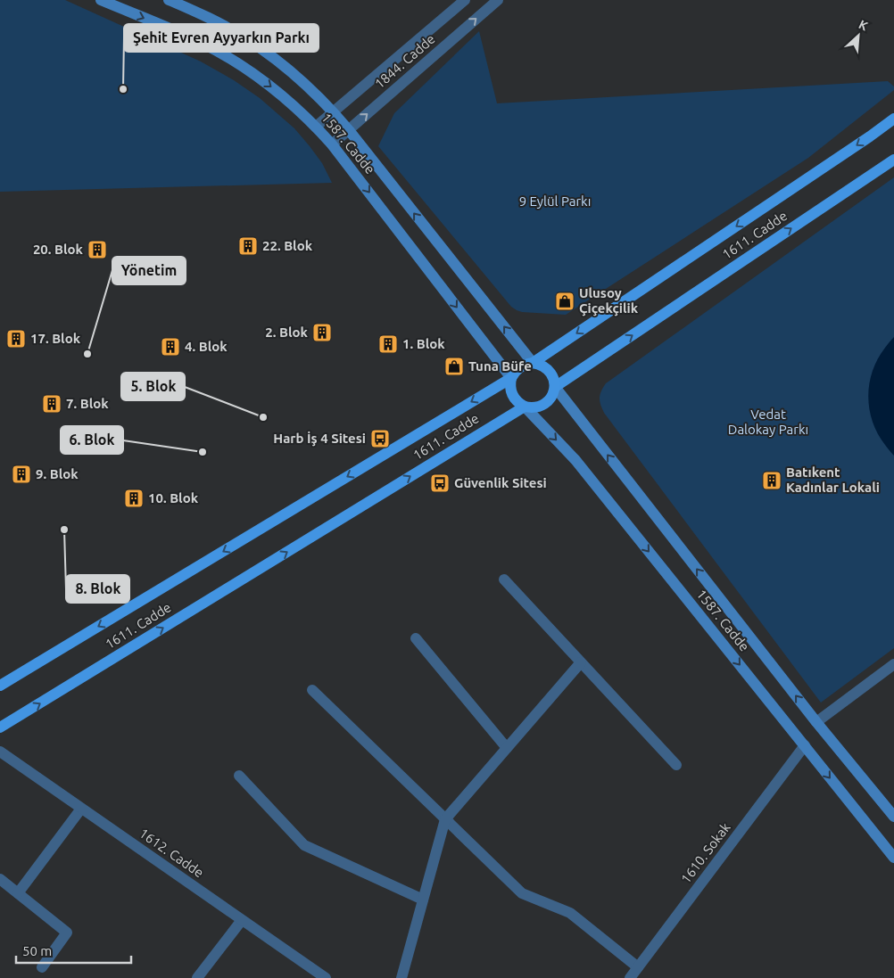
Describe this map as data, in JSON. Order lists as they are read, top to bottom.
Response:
{
  "streets": {
    "main road": ["1587. Cadde", "1611. Cadde"],
    "street": ["1844. Cadde", "1612. Cadde", "1610. Sokak"]
  },
  "crossings": [
    ["1844. Cadde", "1587. Cadde"],
    ["1587. Cadde", "1611. Cadde"],
    ["1587. Cadde", "1610. Sokak"]
  ],
  "parks": ["9 Eylül Parkı", "Vedat Dalokay Parkı"],
  "places": {
    "other": [
      "Şehit Evren Ayyarkın Parkı",
      "Yönetim",
      "5. Blok",
      "6. Blok",
      "8. Blok"
    ],
    "building": [
      "22. Blok",
      "20. Blok",
      "2. Blok",
      "17. Blok",
      "1. Blok",
      "4. Blok",
      "7. Blok",
      "9. Blok",
      "Batıkent Kadınlar Lokali",
      "10. Blok"
    ],
    "shop": ["Ulusoy Çiçekçilik", "Tuna Büfe"],
    "bus stop": ["Harb İş 4 Sitesi", "Güvenlik Sitesi"]
  },
  "scale_bar": "50 m",
  "north": "top right"
}
